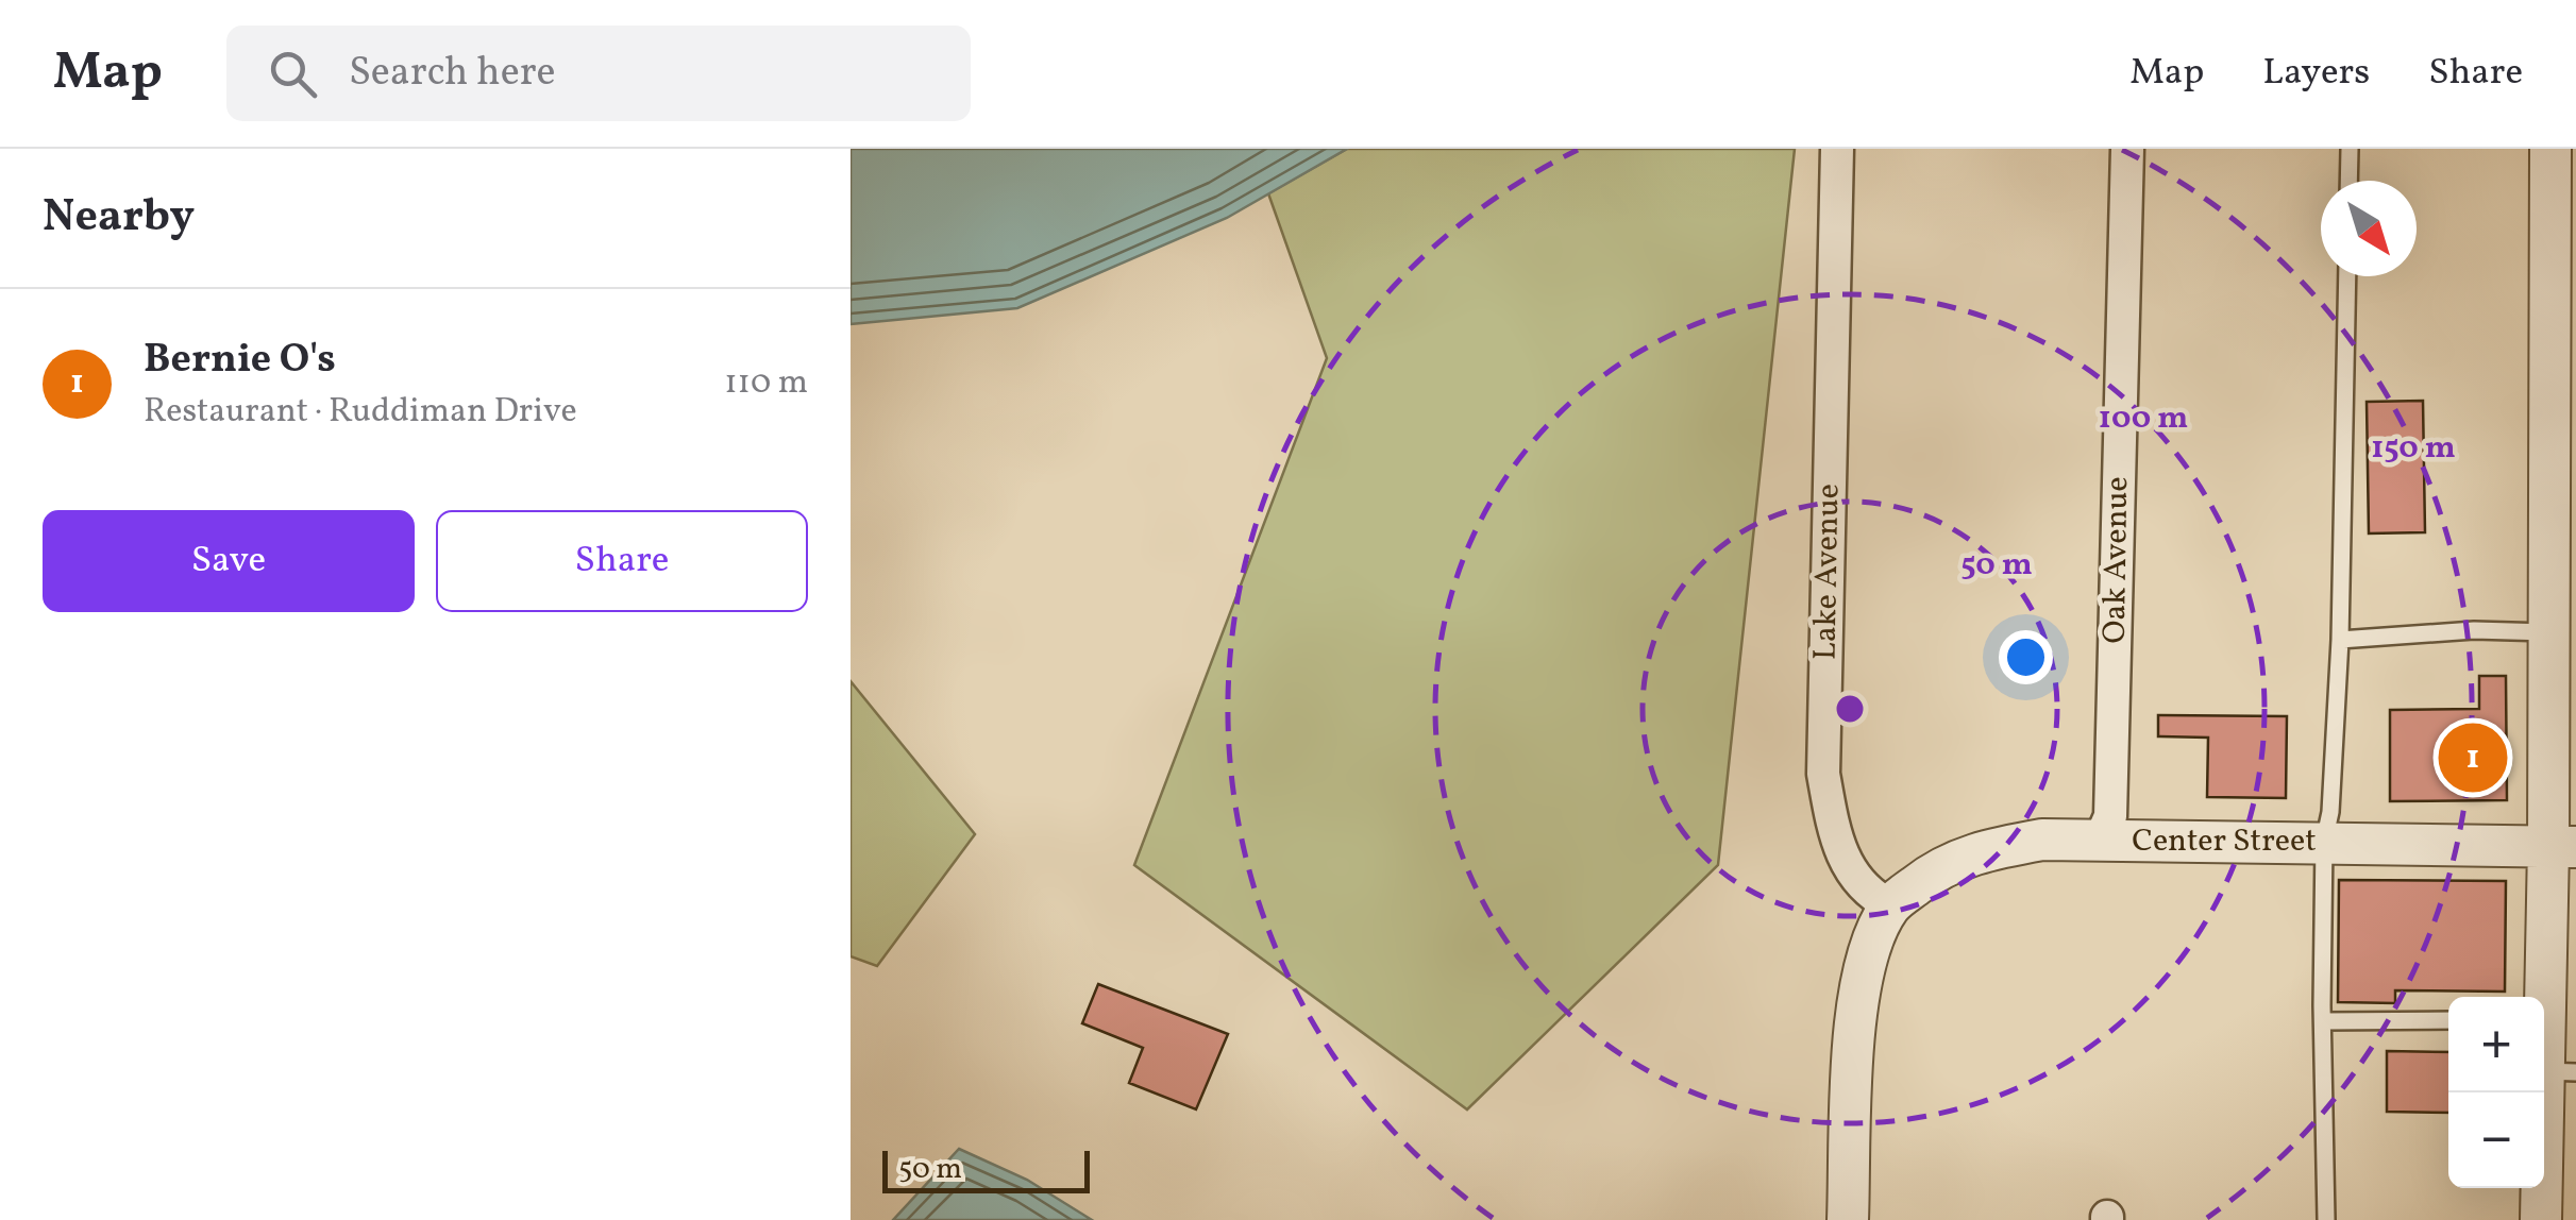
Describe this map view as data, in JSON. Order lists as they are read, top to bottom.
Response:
{
  "streets": {
    "street": ["Oak Avenue", "Lake Avenue", "Center Street"]
  },
  "crossings": [
    ["Oak Avenue", "Center Street"],
    ["Lake Avenue", "Center Street"]
  ],
  "scale_bar": "50 m",
  "north": "bottom right",
  "page": {
    "header": "Map",
    "search": "Search here",
    "nav": ["Map", "Layers", "Share"],
    "heading": "Nearby",
    "list": [
      {
        "mark": "1",
        "name": "Bernie O's",
        "note": "Restaurant · Ruddiman Drive",
        "value": "110 m"
      }
    ],
    "buttons": ["Save", "Share"],
    "pins": "1",
    "map_buttons": ["+", "−"],
    "scale": "50 m"
  },
  "rings": ["100 m", "150 m", "50 m"]
}
